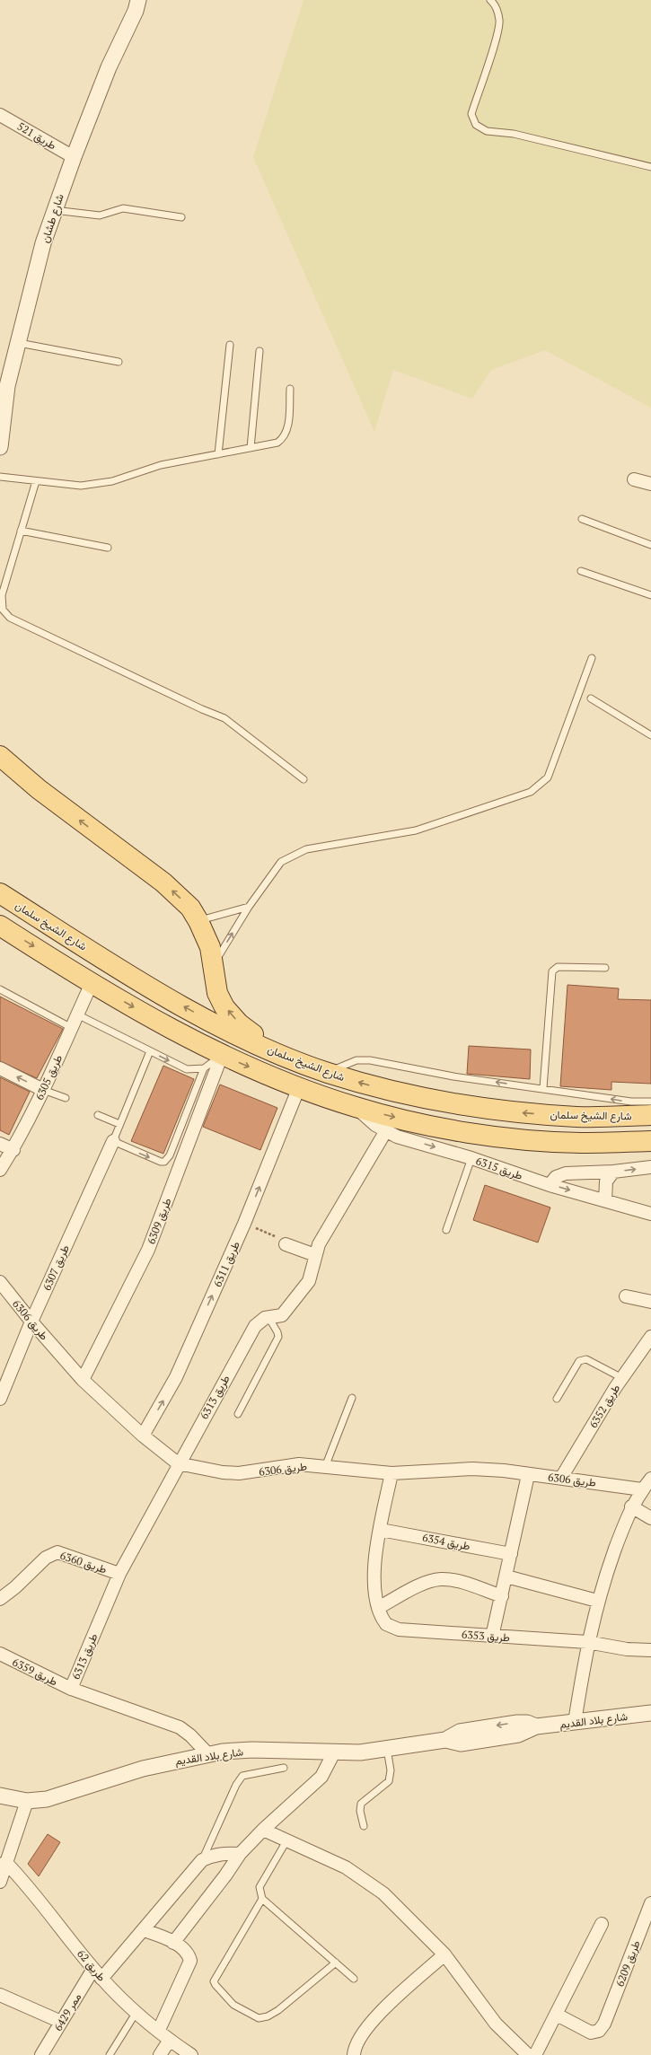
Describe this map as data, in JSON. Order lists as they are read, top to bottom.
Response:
{
  "streets": {
    "main road": ["شارع الشيخ سلمان"],
    "street": [
      "طريق 521",
      "شارع طشان",
      "طريق 6305",
      "طريق 6315",
      "طريق 6309",
      "طريق 6311",
      "طريق 6307",
      "طريق 6306",
      "طريق 6313",
      "طريق 6352",
      "طريق 6354",
      "طريق 6360",
      "طريق 6353",
      "طريق 6359",
      "شارع بلاد القديم",
      "طريق 6209",
      "طريق 62",
      "ممر 6429"
    ]
  },
  "crossings": [
    ["طريق 521", "شارع طشان"],
    ["طريق 6315", "طريق 6313"],
    ["طريق 6309", "طريق 6306"],
    ["طريق 6311", "طريق 6306"],
    ["طريق 6307", "طريق 6306"],
    ["طريق 6306", "طريق 6313"],
    ["طريق 6306", "طريق 6352"],
    ["طريق 6313", "طريق 6360"],
    ["طريق 6313", "طريق 6359"],
    ["طريق 6359", "شارع بلاد القديم"],
    ["طريق 62", "ممر 6429"]
  ],
  "one_way": ["طريق 6315", "طريق 6311"]
}
